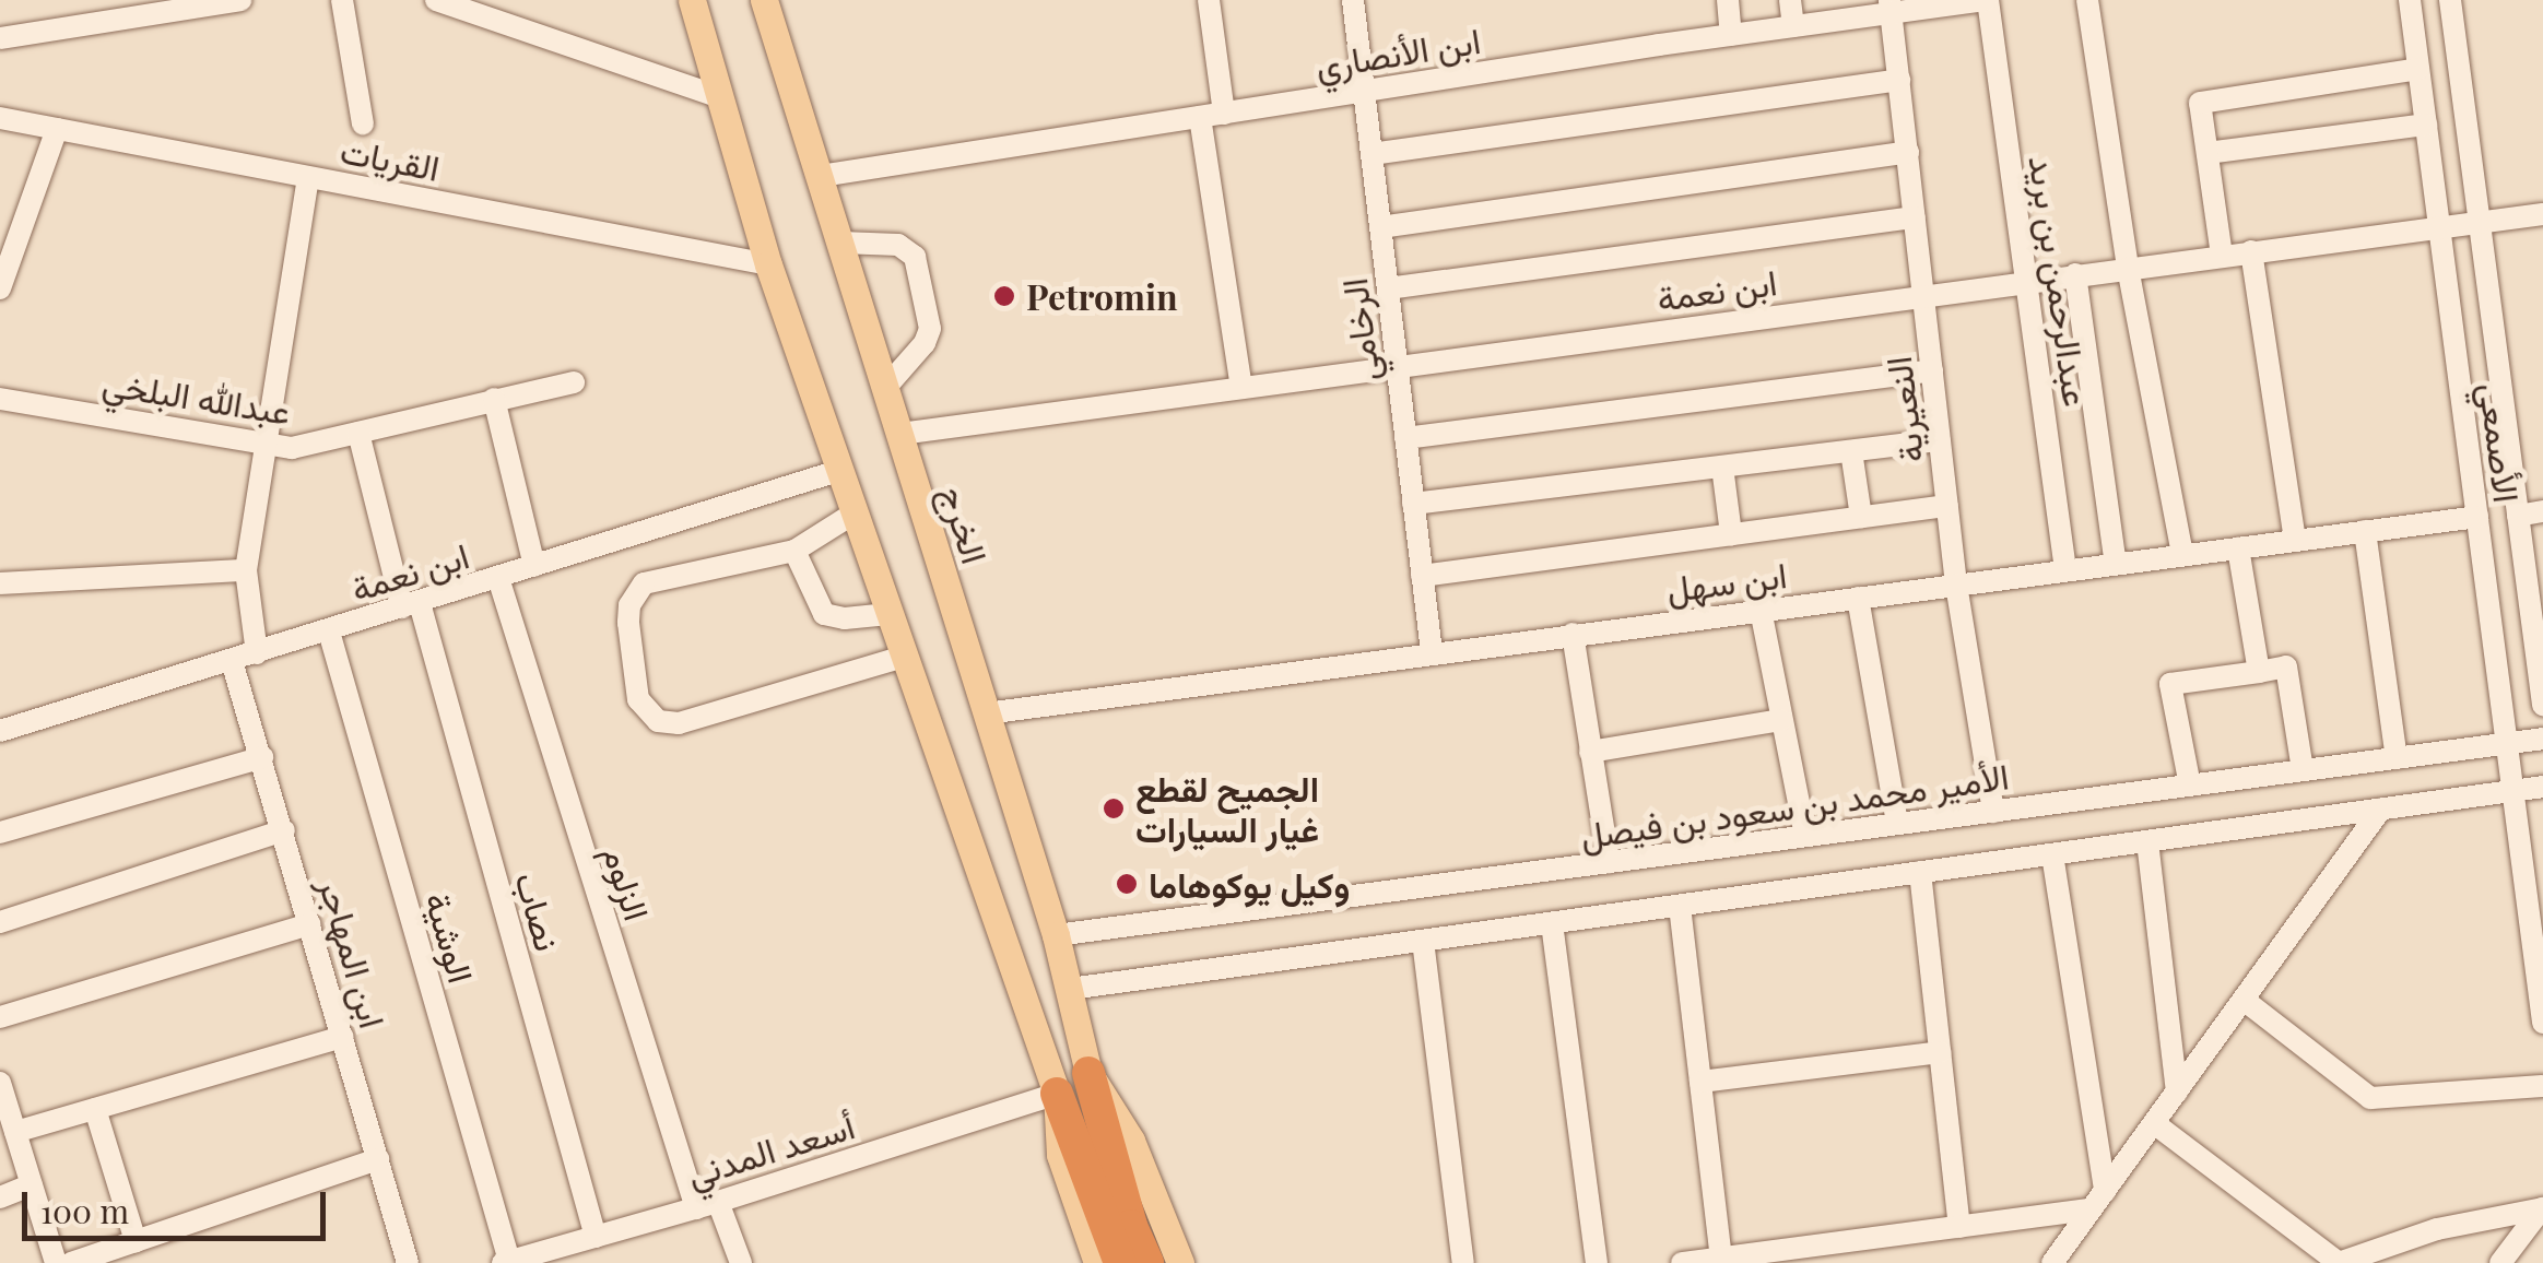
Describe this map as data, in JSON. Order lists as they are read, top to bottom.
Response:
{
  "streets": {
    "main road": ["الخرج"],
    "street": [
      "ابن الأنصاري",
      "القريات",
      "عبدالرحمن بن بريد",
      "ابن نعمة",
      "الرخامي",
      "عبدالله البلخي",
      "النعيرية",
      "الأصمعي",
      "ابن سهل",
      "الأمير محمد بن سعود بن فيصل",
      "الزلوم",
      "نصاب",
      "الوشية",
      "ابن المهاجر",
      "أسعد المدني"
    ]
  },
  "crossings": [
    ["ابن الأنصاري", "عبدالرحمن بن بريد"],
    ["ابن الأنصاري", "الرخامي"],
    ["ابن الأنصاري", "النعيرية"],
    ["ابن الأنصاري", "الخرج"],
    ["عبدالرحمن بن بريد", "ابن نعمة"],
    ["عبدالرحمن بن بريد", "ابن سهل"],
    ["ابن نعمة", "الرخامي"],
    ["ابن نعمة", "النعيرية"],
    ["ابن نعمة", "الأصمعي"],
    ["ابن نعمة", "الخرج"],
    ["ابن نعمة", "الزلوم"],
    ["ابن نعمة", "نصاب"],
    ["ابن نعمة", "الوشية"],
    ["ابن نعمة", "ابن المهاجر"],
    ["الرخامي", "ابن سهل"],
    ["عبدالله البلخي", "نصاب"],
    ["النعيرية", "ابن سهل"],
    ["النعيرية", "الأمير محمد بن سعود بن فيصل"],
    ["الأصمعي", "ابن سهل"],
    ["الأصمعي", "الأمير محمد بن سعود بن فيصل"],
    ["الخرج", "ابن سهل"],
    ["الخرج", "الأمير محمد بن سعود بن فيصل"],
    ["الزلوم", "أسعد المدني"],
    ["نصاب", "أسعد المدني"],
    ["الوشية", "أسعد المدني"]
  ],
  "places": ["Petromin", "الجميح لقطع غيار السيارات", "وكيل يوكوهاما"],
  "scale_bar": "100 m"
}
